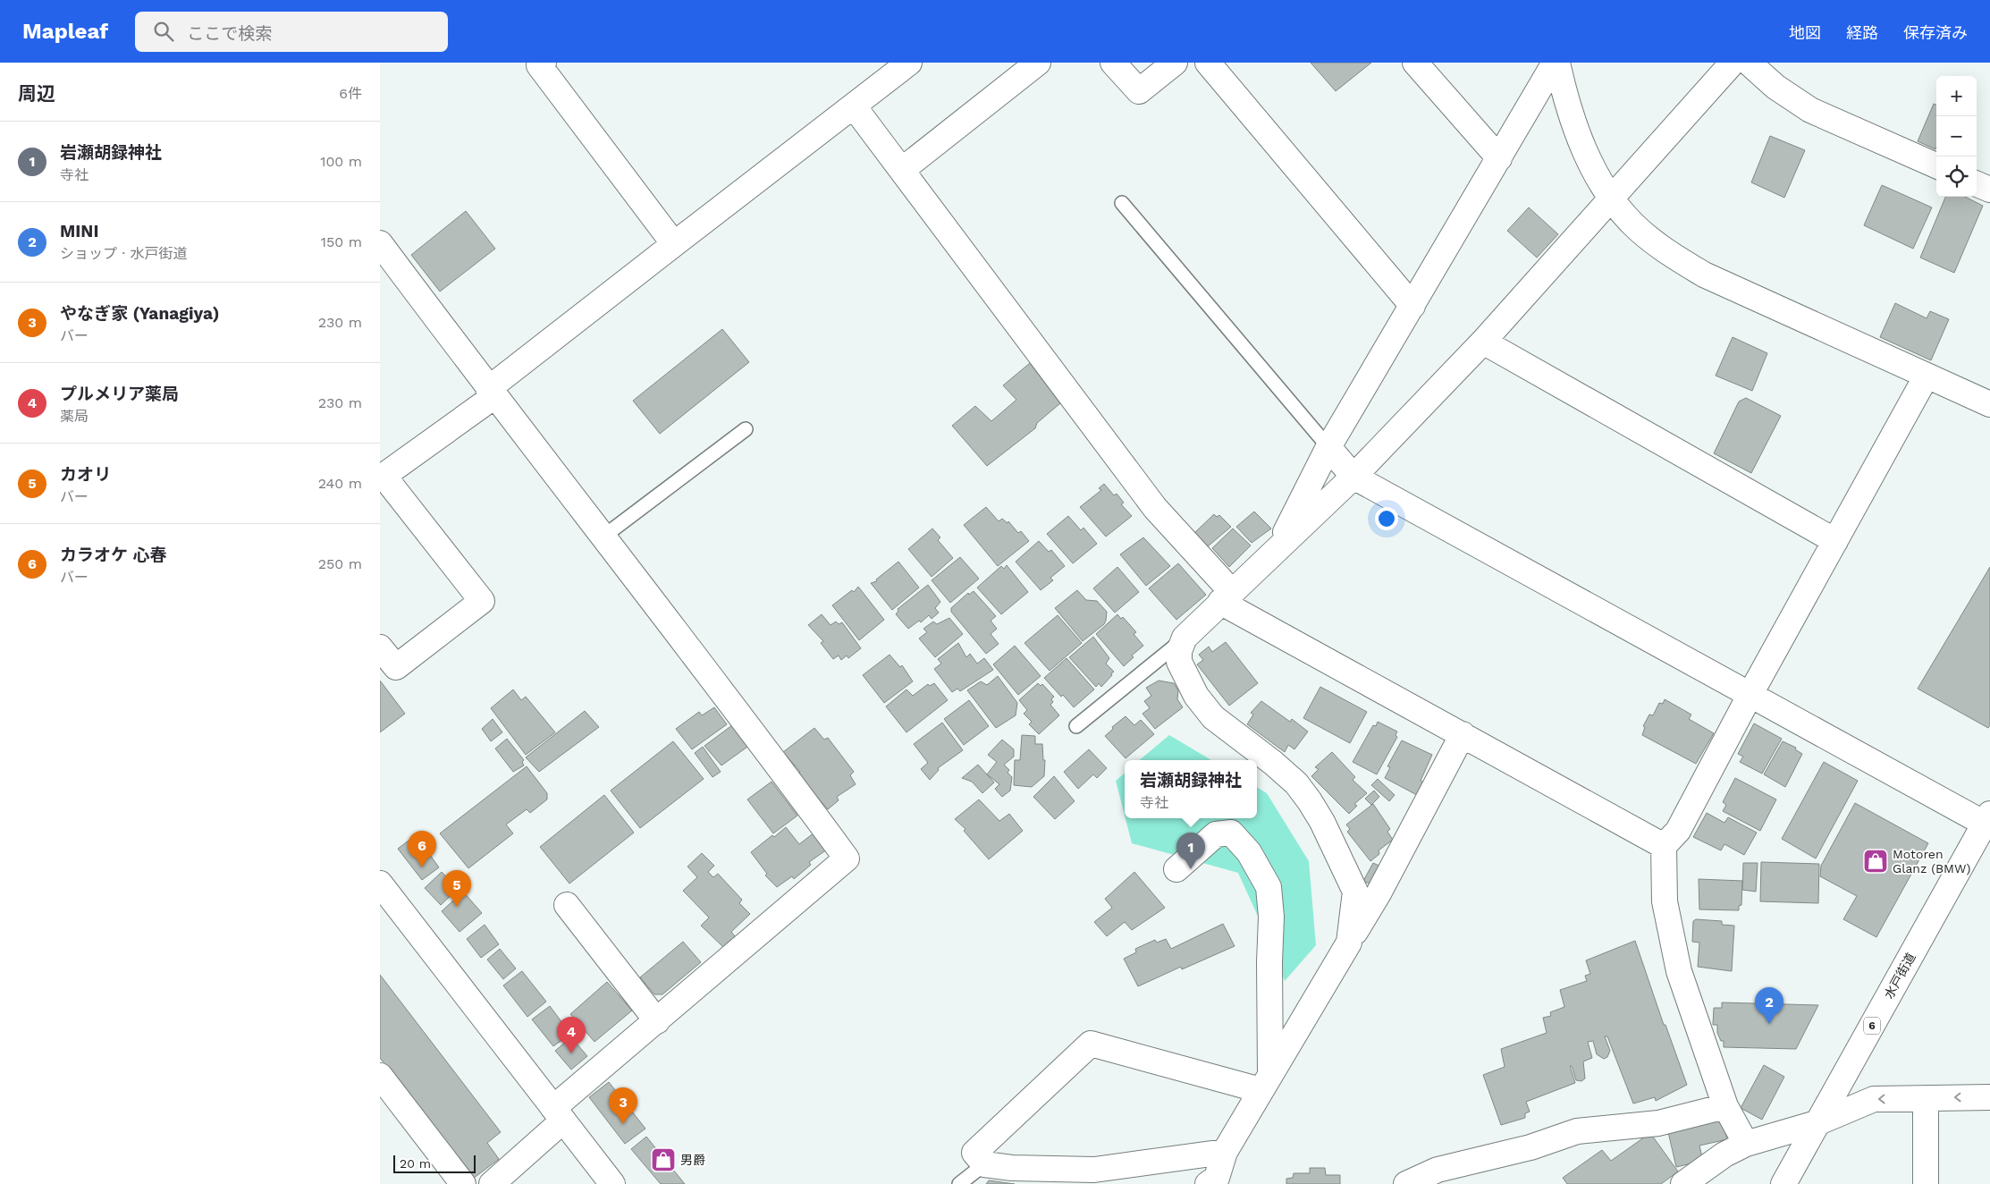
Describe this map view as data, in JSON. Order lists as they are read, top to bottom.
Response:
{
  "streets": {
    "main road": ["水戸街道", "6"]
  },
  "places": {
    "shop": ["Motoren Glanz (BMW)", "男爵"]
  },
  "scale_bar": "20 m",
  "page": {
    "header": "Mapleaf",
    "search": "ここで検索",
    "nav": ["地図", "経路", "保存済み"],
    "heading": ["周辺", "6件"],
    "map_buttons": ["+", "−"],
    "list": [
      {
        "mark": "1",
        "name": "岩瀬胡録神社",
        "note": "寺社",
        "value": "100 m"
      },
      {
        "mark": "2",
        "name": "MINI",
        "note": "ショップ · 水戸街道",
        "value": "150 m"
      },
      {
        "mark": "3",
        "name": "やなぎ家 (Yanagiya)",
        "note": "バー",
        "value": "230 m"
      },
      {
        "mark": "4",
        "name": "プルメリア薬局",
        "note": "薬局",
        "value": "230 m"
      },
      {
        "mark": "5",
        "name": "カオリ",
        "note": "バー",
        "value": "240 m"
      },
      {
        "mark": "6",
        "name": "カラオケ 心春",
        "note": "バー",
        "value": "250 m"
      }
    ],
    "popup": ["岩瀬胡録神社", "寺社"],
    "pins": [
      "6",
      "1",
      "5",
      "2",
      "4",
      "3"
    ],
    "scale": "20 m"
  }
}
